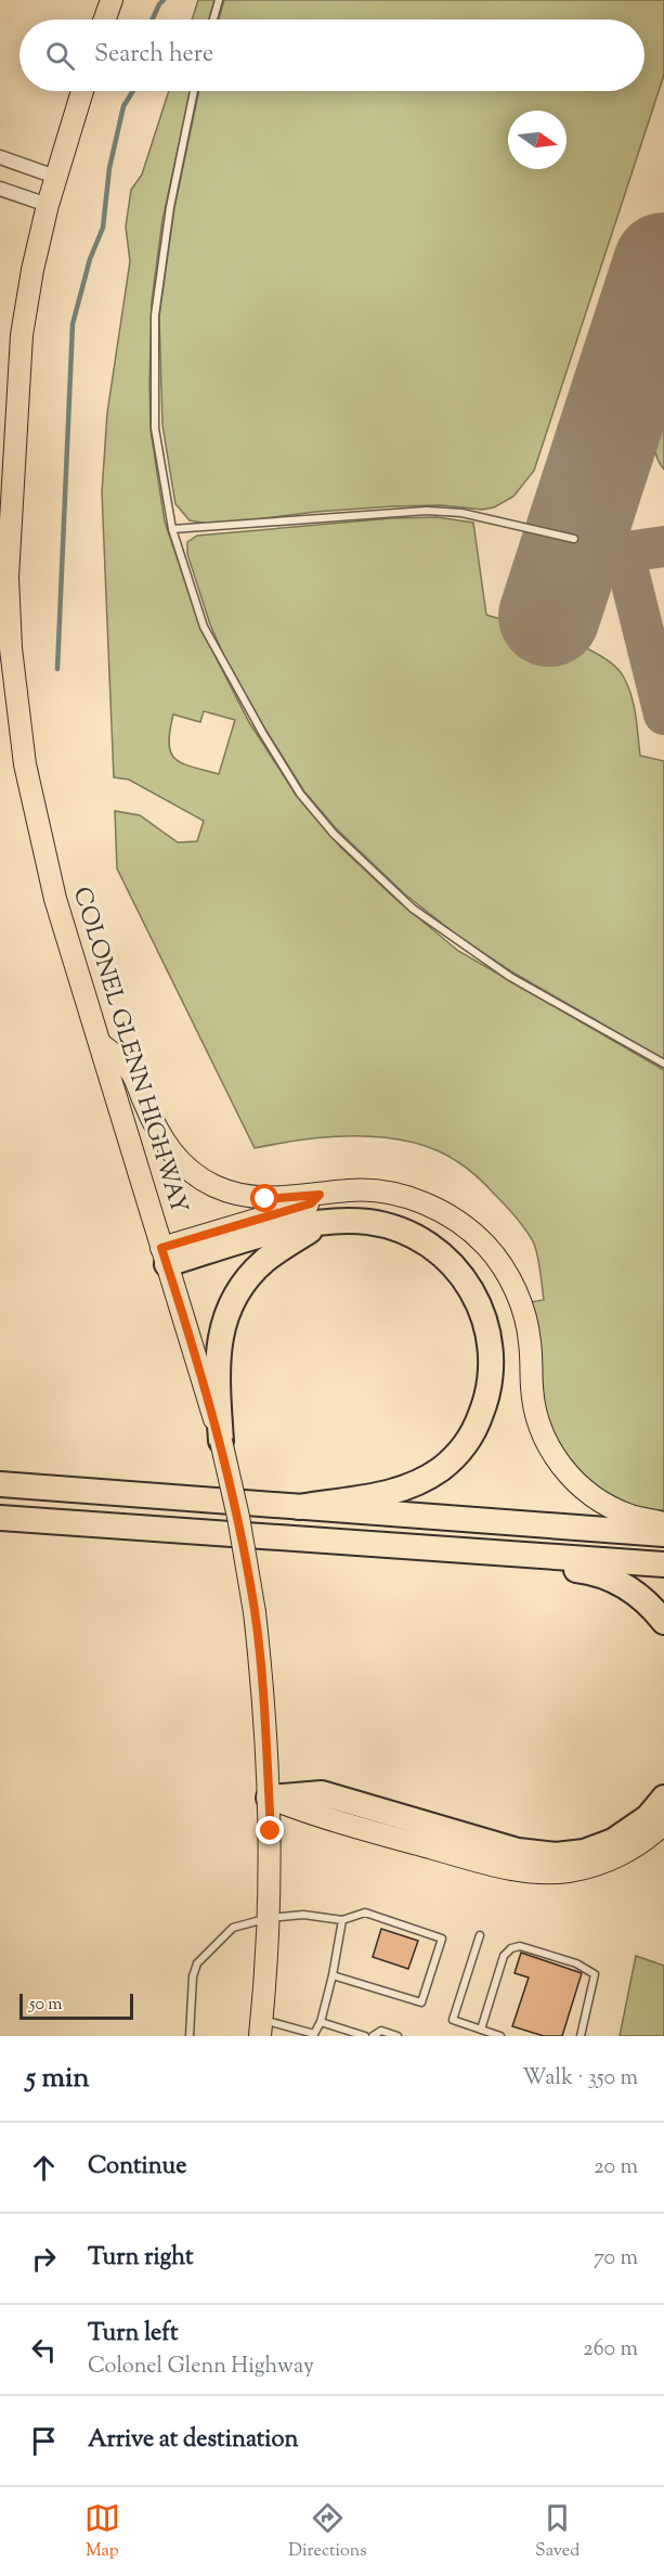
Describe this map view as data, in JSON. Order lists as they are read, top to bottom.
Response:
{
  "streets": {
    "main road": ["COLONEL GLENN HIGHWAY"]
  },
  "scale_bar": "50 m",
  "north": "right",
  "page": {
    "search": "Search here",
    "scale": "50 m",
    "heading": ["5 min", "Walk · 350 m"],
    "list": [
      ["Continue", "20 m"],
      ["Turn right", "70 m"],
      ["Turn left", "Colonel Glenn Highway", "260 m"],
      "Arrive at destination"
    ],
    "nav": ["Map", "Directions", "Saved"]
  }
}
